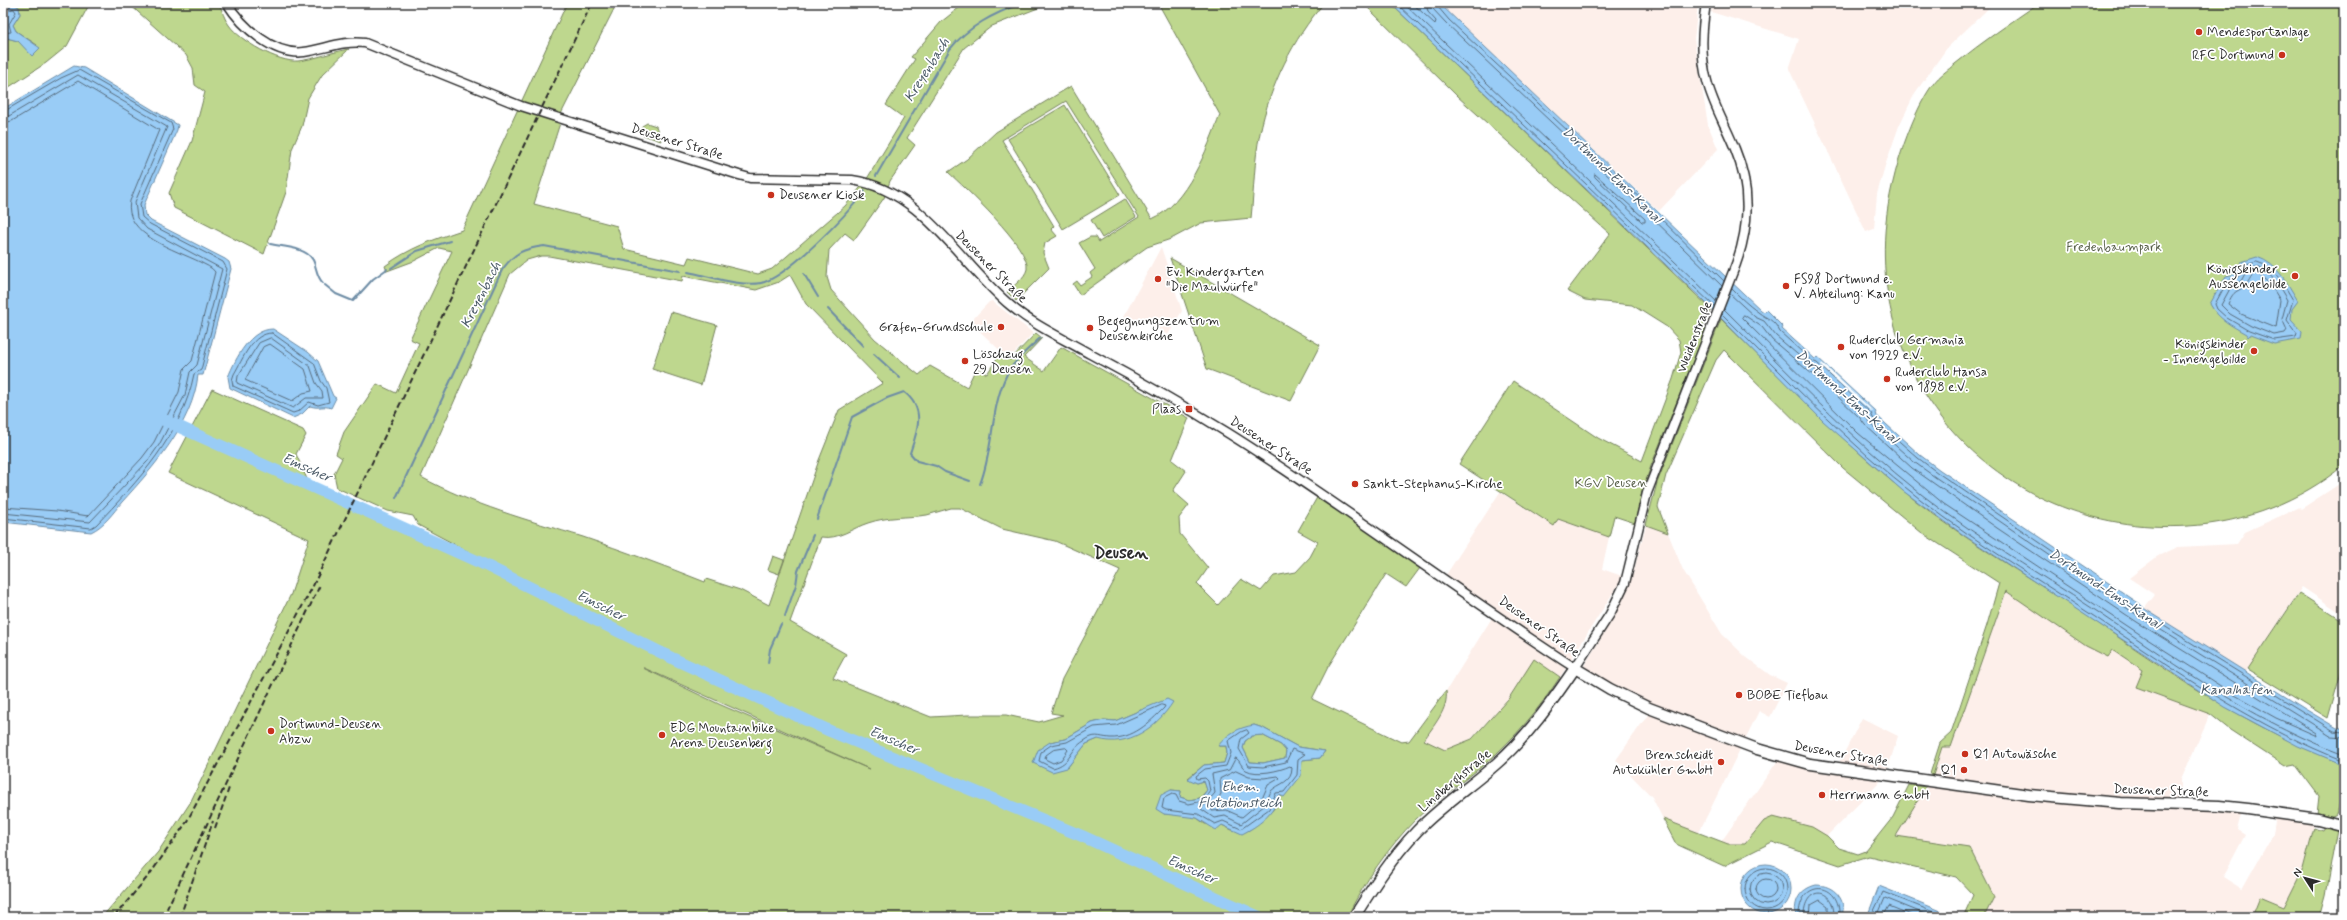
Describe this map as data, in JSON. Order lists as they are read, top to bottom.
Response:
{
  "streets": {
    "main road": ["Deusener Straße", "Lindberghstraße"],
    "street": ["Weidenstraße"]
  },
  "crossings": [
    ["Deusener Straße", "Weidenstraße"],
    ["Deusener Straße", "Lindberghstraße"],
    ["Weidenstraße", "Lindberghstraße"]
  ],
  "districts": ["Deusen"],
  "water": [
    "Kreyenbach",
    "Dortmund-Ems-Kanal",
    "Emscher",
    "Kanalhafen",
    "Ehem. Flotationsteich"
  ],
  "parks": ["Fredenbaumpark", "KGV Deusen"],
  "places": {
    "other": [
      "Mendesportanlage",
      "RFC Dortmund",
      "Deusener Kiosk",
      "Königskinder - Aussengebilde",
      "Ev. Kindergarten \"Die Maulwürfe\"",
      "FS98 Dortmund e. V. Abteilung: Kanu",
      "Grafen-Grundschule",
      "Begegnungszentrum Deusenkirche",
      "Ruderclub Germania von 1929 e.V.",
      "Königskinder - Innengebilde",
      "Löschzug 29 Deusen",
      "Ruderclub Hansa von 1898 e.V.",
      "Sankt-Stephanus-Kirche",
      "BOBE Tiefbau",
      "Dortmund-Deusen Abzw",
      "EDG Mountainbike Arena Deusenberg",
      "Q1 Autowäsche",
      "Brenscheidt Autokühler GmbH",
      "Q1",
      "Herrmann GmbH"
    ],
    "transit": ["Plaas"]
  },
  "north": "top left"
}
